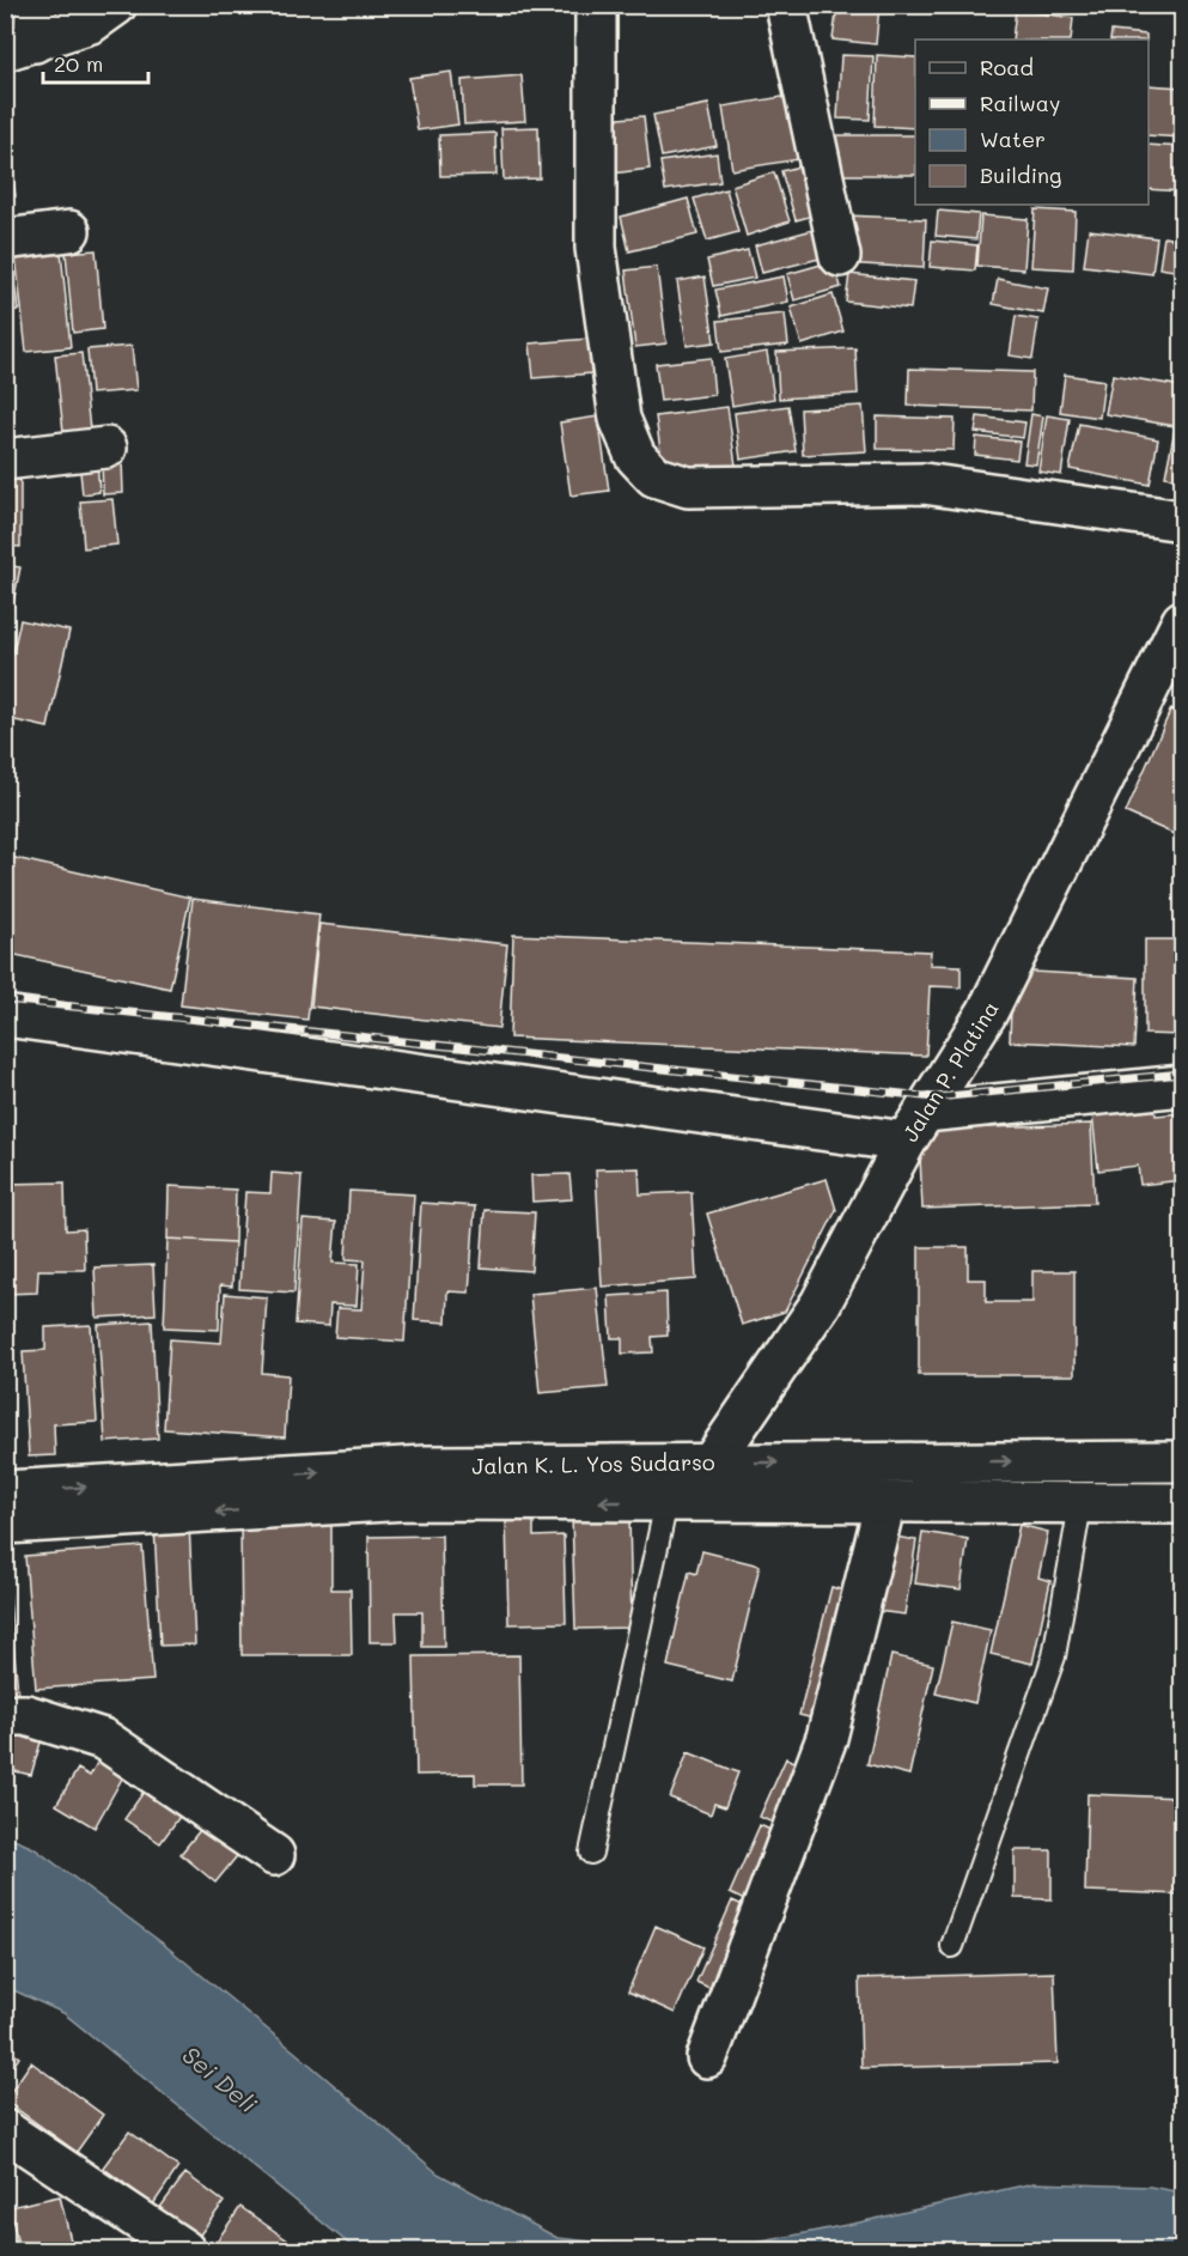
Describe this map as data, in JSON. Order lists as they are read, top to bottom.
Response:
{
  "streets": {
    "main road": ["Jalan P. Platina", "Jalan K. L. Yos Sudarso"]
  },
  "crossings": [
    ["Jalan P. Platina", "Jalan K. L. Yos Sudarso"]
  ],
  "water": ["Sei Deli"],
  "legend": [
    "Road",
    "Railway",
    "Water",
    "Building"
  ],
  "scale_bar": "20 m"
}
